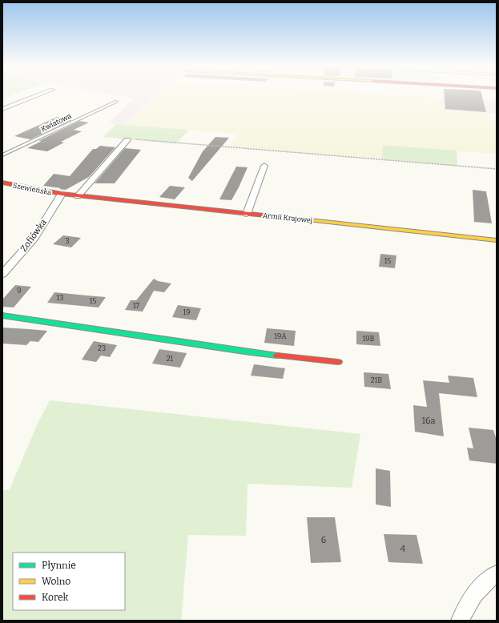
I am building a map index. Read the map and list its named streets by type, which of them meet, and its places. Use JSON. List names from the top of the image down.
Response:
{
  "streets": {
    "street": ["Szewieńska", "Armii Krajowej", "Zofiówka"],
    "lane": ["Kwiatowa"]
  },
  "crossings": [
    ["Szewieńska", "Armii Krajowej"],
    ["Szewieńska", "Zofiówka"],
    ["Armii Krajowej", "Zofiówka"]
  ],
  "house_numbers": [
    "3",
    "15",
    "9",
    "13",
    "15",
    "17",
    "19",
    "19A",
    "19B",
    "23",
    "21",
    "21B",
    "16a",
    "6",
    "4"
  ],
  "legend": ["Płynnie", "Wolno", "Korek"]
}
